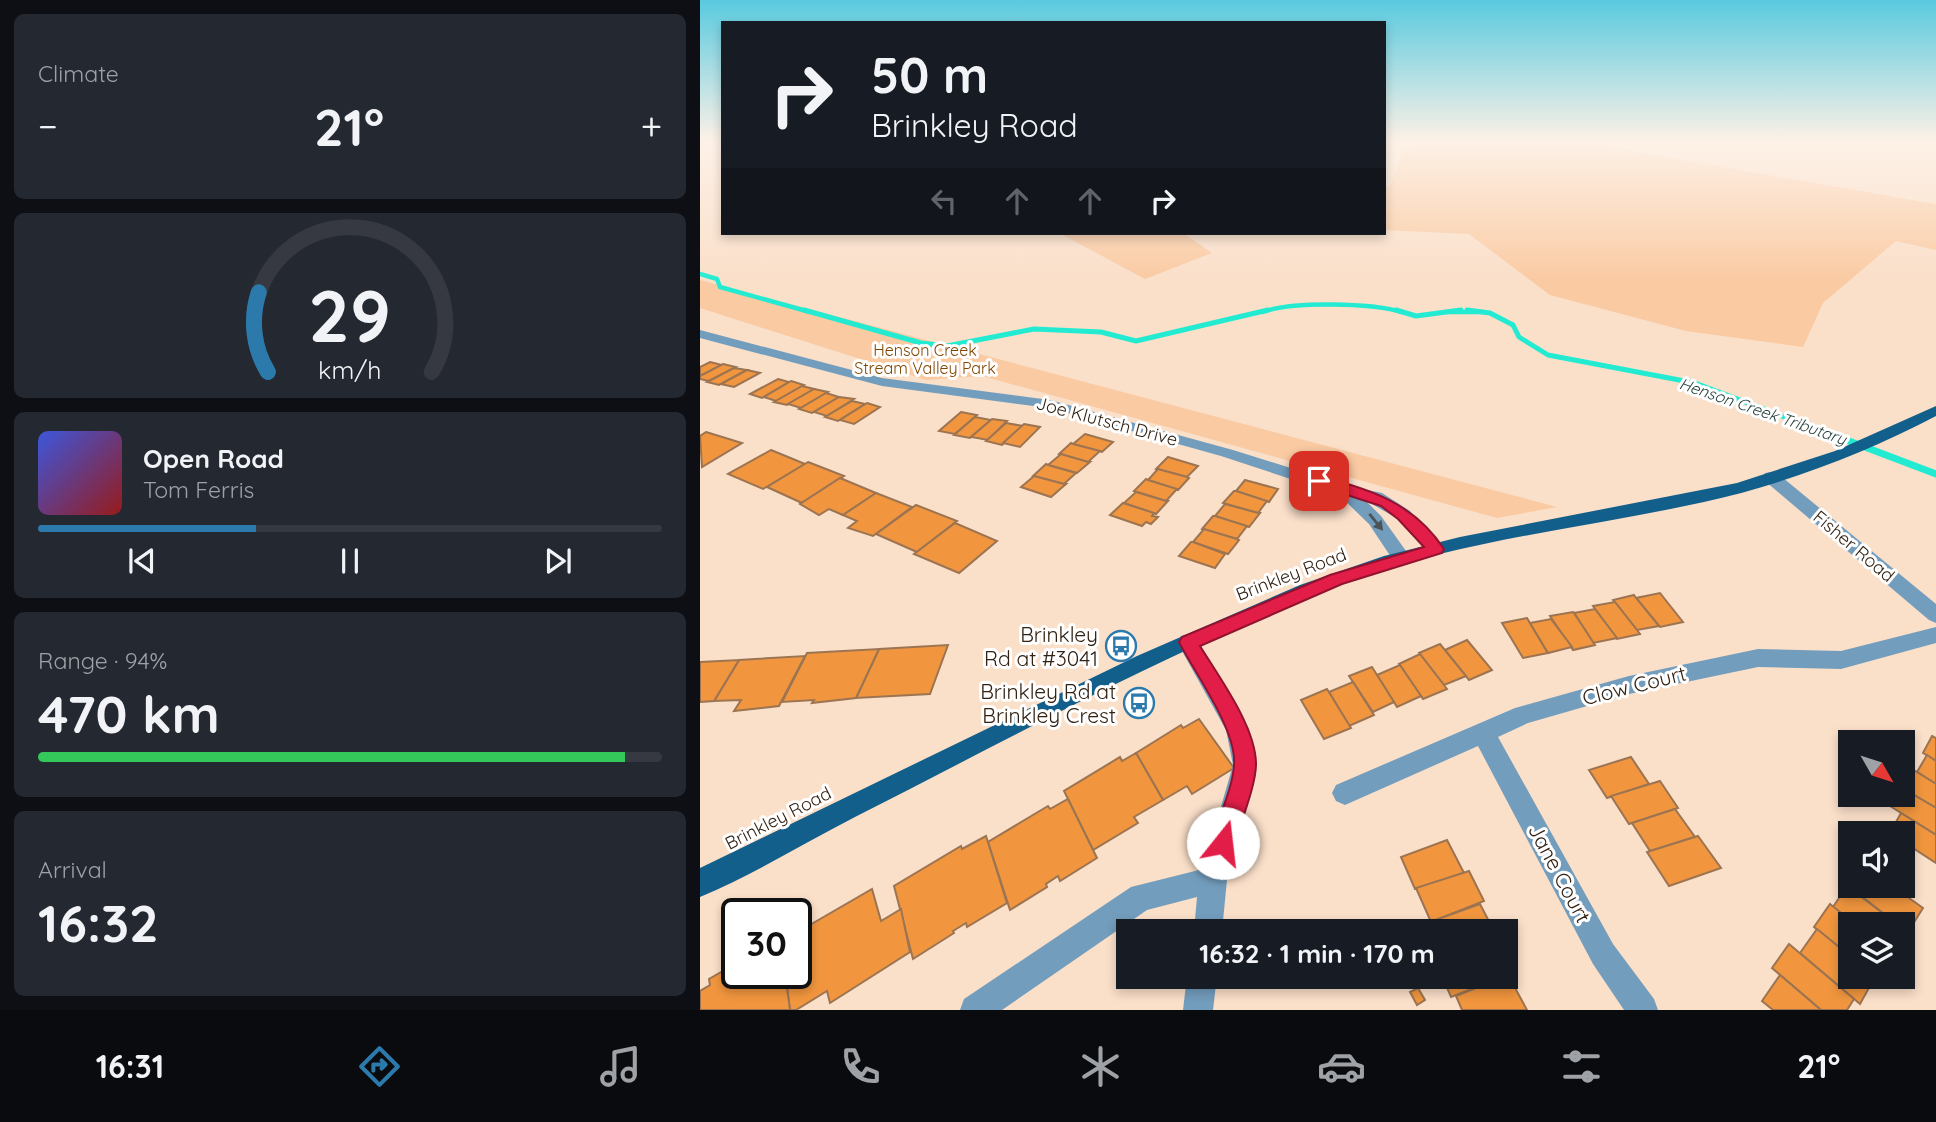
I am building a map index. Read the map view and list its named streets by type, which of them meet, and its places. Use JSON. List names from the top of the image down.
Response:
{
  "streets": {
    "main road": ["Brinkley Road"],
    "street": [
      "Joe Klutsch Drive",
      "Fisher Road",
      "Clow Court",
      "Jane Court"
    ]
  },
  "crossings": [
    ["Joe Klutsch Drive", "Brinkley Road"],
    ["Fisher Road", "Brinkley Road"],
    ["Clow Court", "Jane Court"]
  ],
  "water": ["Henson Creek Tributary"],
  "parks": ["Henson Creek Stream Valley Park"],
  "places": {
    "bus stop": ["Brinkley Rd at #3041", "Brinkley Rd at Brinkley Crest"]
  },
  "north": "bottom right",
  "page": {
    "tile": [
      "Climate",
      ["Range · 94%", "470 km"],
      ["Arrival", "16:32"]
    ],
    "turn": ["50 m", "Brinkley Road"],
    "heat": ["−", "21°", "+"],
    "song": ["Open Road", "Tom Ferris"],
    "limit": "30",
    "trip": "16:32 · 1 min · 170 m",
    "tabs": ["16:31", "21°"],
    "gauge": ["29", "km/h"]
  }
}
